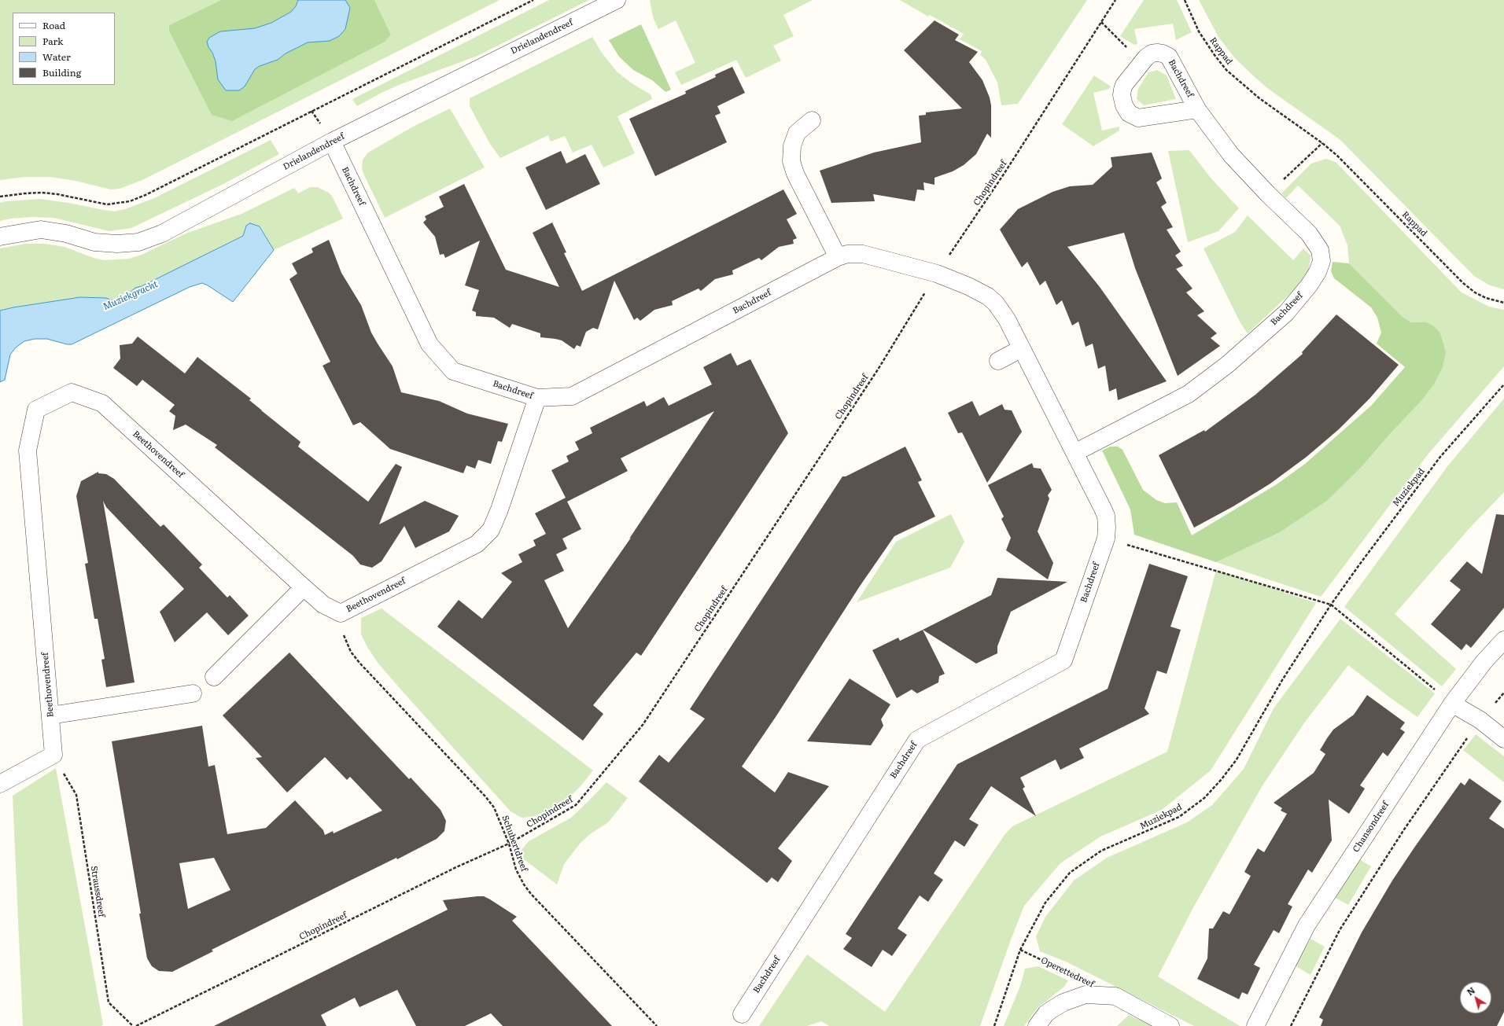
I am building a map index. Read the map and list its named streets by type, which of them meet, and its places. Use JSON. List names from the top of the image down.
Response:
{
  "streets": {
    "street": [
      "Drielandendreef",
      "Bachdreef",
      "Beethovendreef",
      "Chansondreef",
      "Operettedreef"
    ],
    "path": [
      "Rappad",
      "Chopindreef",
      "Muziekpad",
      "Schubertdreef",
      "Straussdreef"
    ]
  },
  "crossings": [
    ["Drielandendreef", "Bachdreef"],
    ["Bachdreef", "Chopindreef"],
    ["Bachdreef", "Beethovendreef"],
    ["Chopindreef", "Schubertdreef"],
    ["Beethovendreef", "Schubertdreef"],
    ["Beethovendreef", "Straussdreef"],
    ["Muziekpad", "Operettedreef"]
  ],
  "water": ["Muziekgracht"],
  "legend": [
    "Road",
    "Park",
    "Water",
    "Building"
  ],
  "north": "top left"
}
